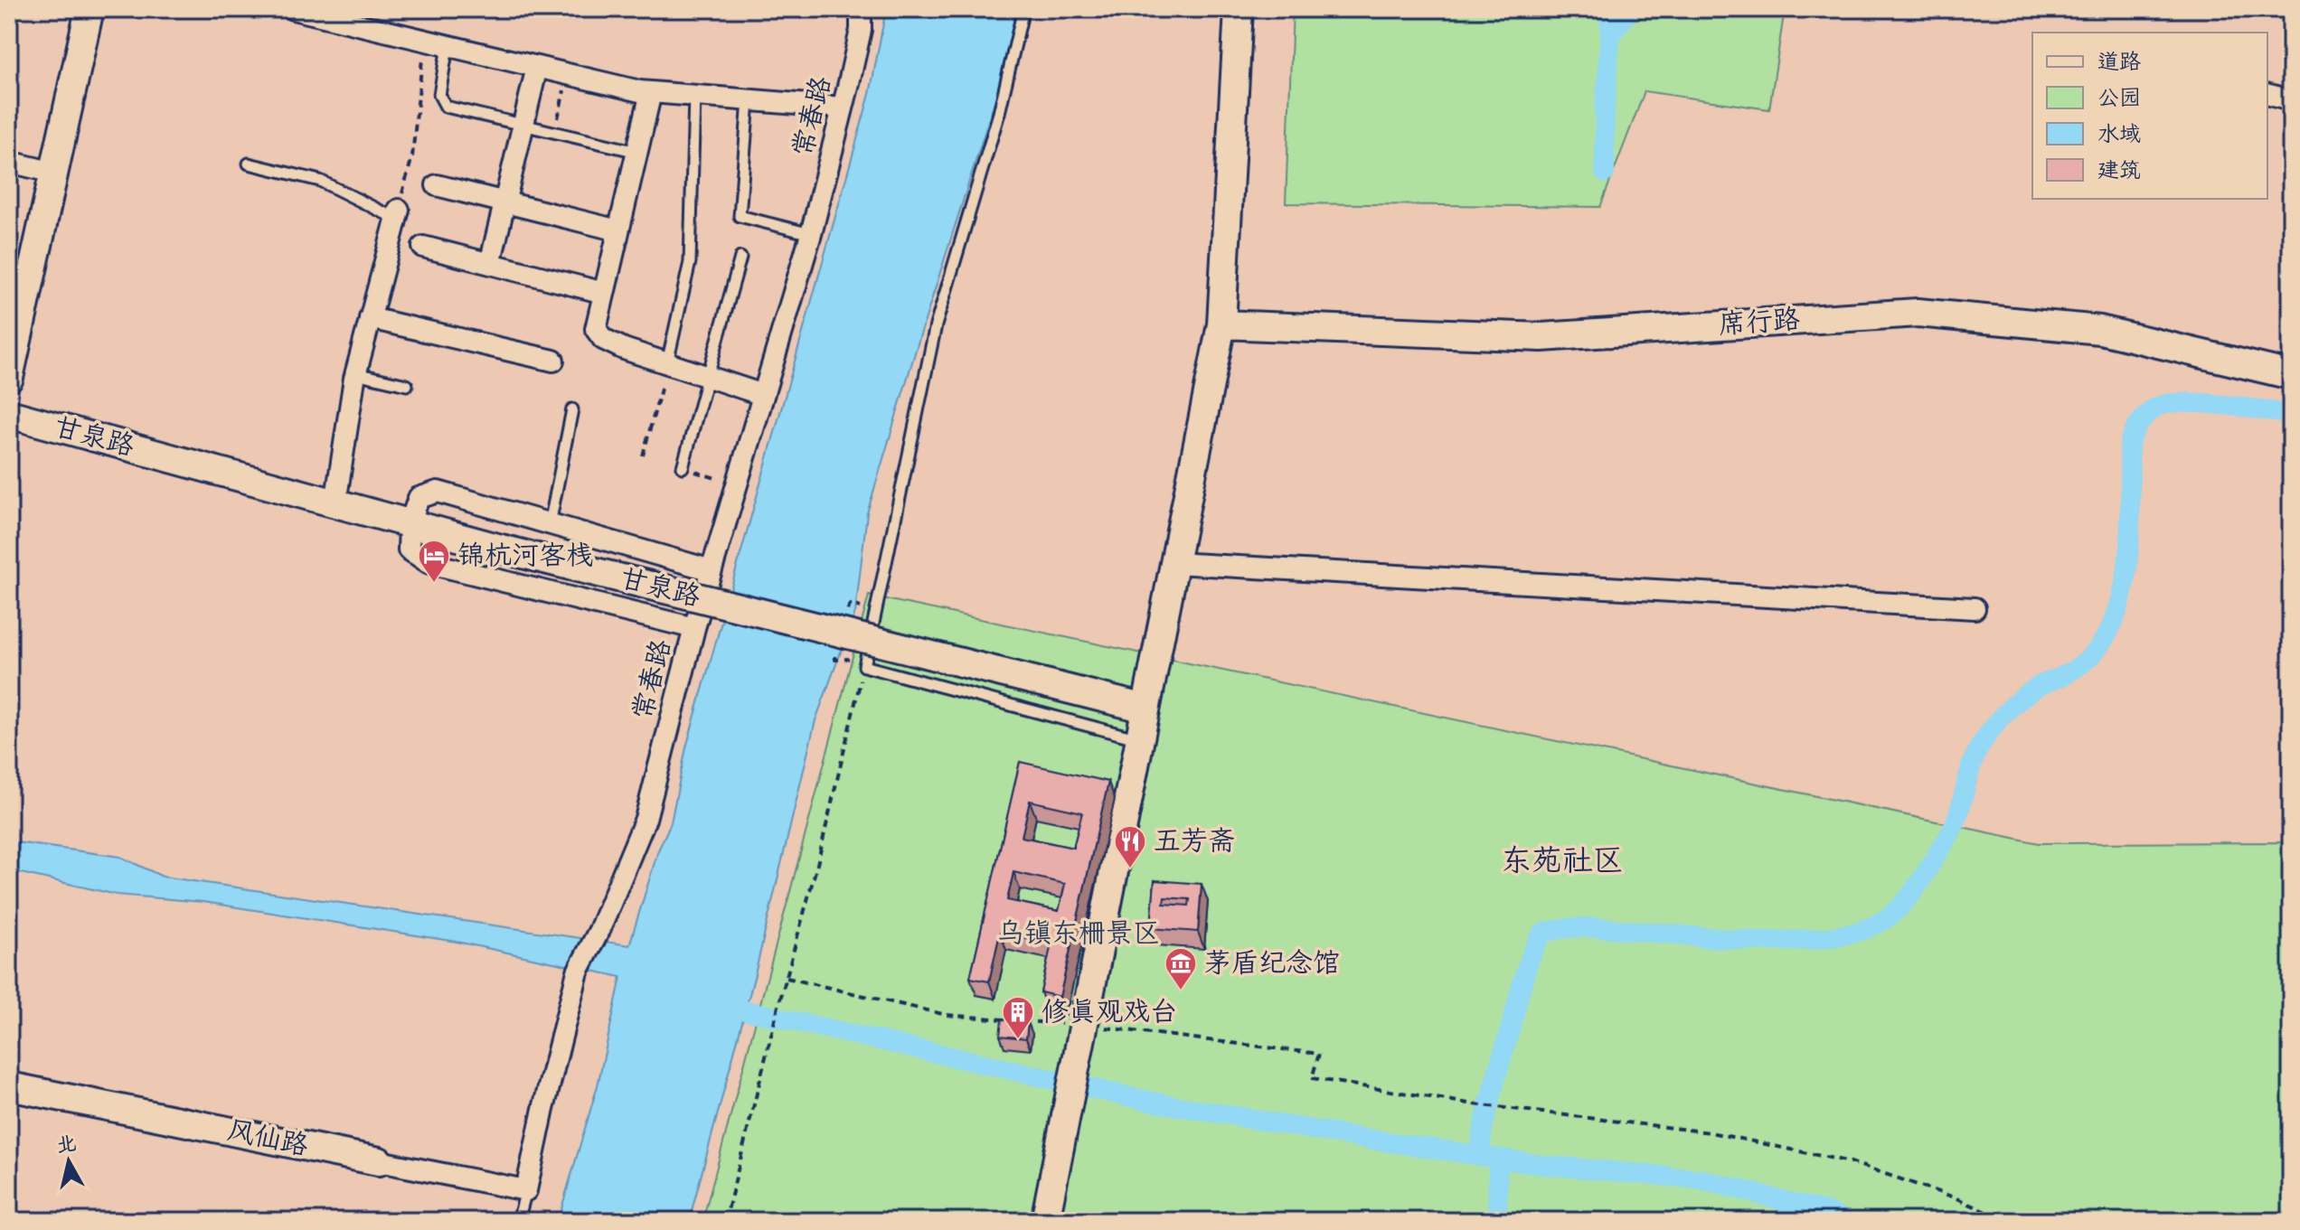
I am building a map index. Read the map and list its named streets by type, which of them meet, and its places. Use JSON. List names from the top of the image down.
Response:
{
  "streets": {
    "street": [
      "常春路",
      "席行路",
      "甘泉路",
      "风仙路"
    ]
  },
  "crossings": [
    ["常春路", "风仙路"]
  ],
  "districts": ["东苑社区"],
  "parks": ["乌镇东栅景区"],
  "places": {
    "hotel": ["锦杭河客栈"],
    "restaurant": ["五芳斋"],
    "museum": ["茅盾纪念馆"],
    "building": ["修真观戏台"]
  },
  "legend": [
    "道路",
    "公园",
    "水域",
    "建筑"
  ],
  "north": "top"
}
